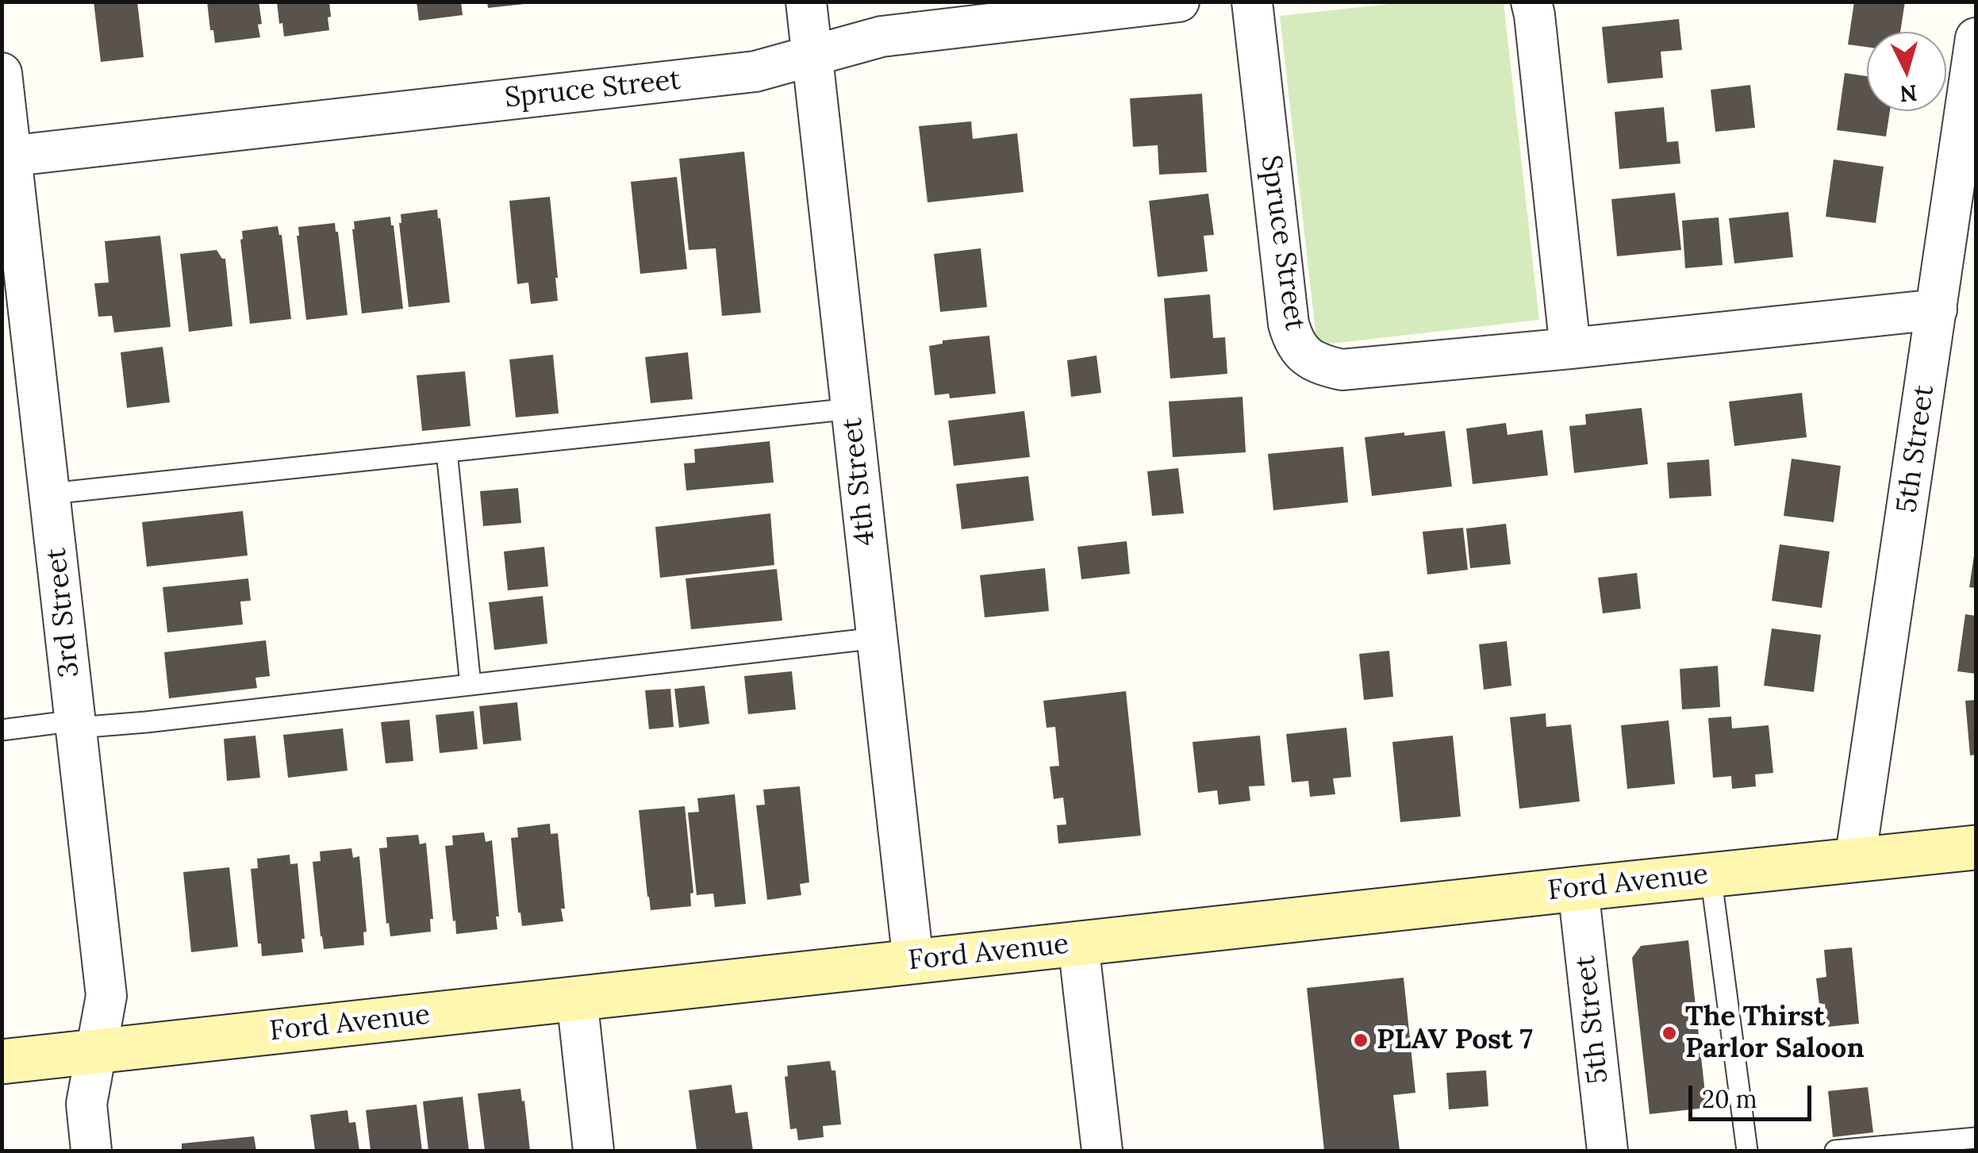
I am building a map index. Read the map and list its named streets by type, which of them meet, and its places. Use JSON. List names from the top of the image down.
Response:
{
  "streets": {
    "main road": ["Ford Avenue"],
    "street": [
      "Spruce Street",
      "5th Street",
      "4th Street",
      "3rd Street"
    ]
  },
  "crossings": [
    ["Spruce Street", "5th Street"],
    ["Spruce Street", "4th Street"],
    ["Spruce Street", "3rd Street"],
    ["5th Street", "Ford Avenue"],
    ["4th Street", "Ford Avenue"],
    ["3rd Street", "Ford Avenue"]
  ],
  "places": ["The Thirst Parlor Saloon", "PLAV Post 7"],
  "scale_bar": "20 m",
  "north": "bottom"
}
